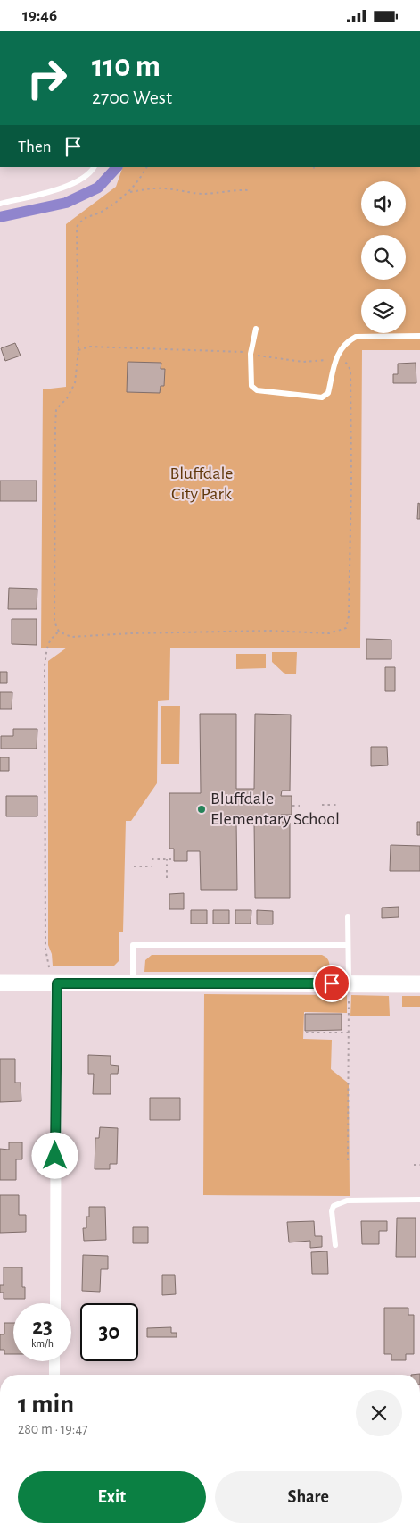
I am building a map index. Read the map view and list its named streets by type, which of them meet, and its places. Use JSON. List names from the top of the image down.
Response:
{
  "parks": ["Bluffdale City Park"],
  "places": ["Bluffdale Elementary School"],
  "page": {
    "status": "19:46",
    "turn": ["110 m", "2700 West"],
    "then": "Then",
    "speed": "23 km/h",
    "limit": "30",
    "heading": ["1 min", "280 m · 19:47"],
    "buttons": ["Exit", "Share"]
  }
}
